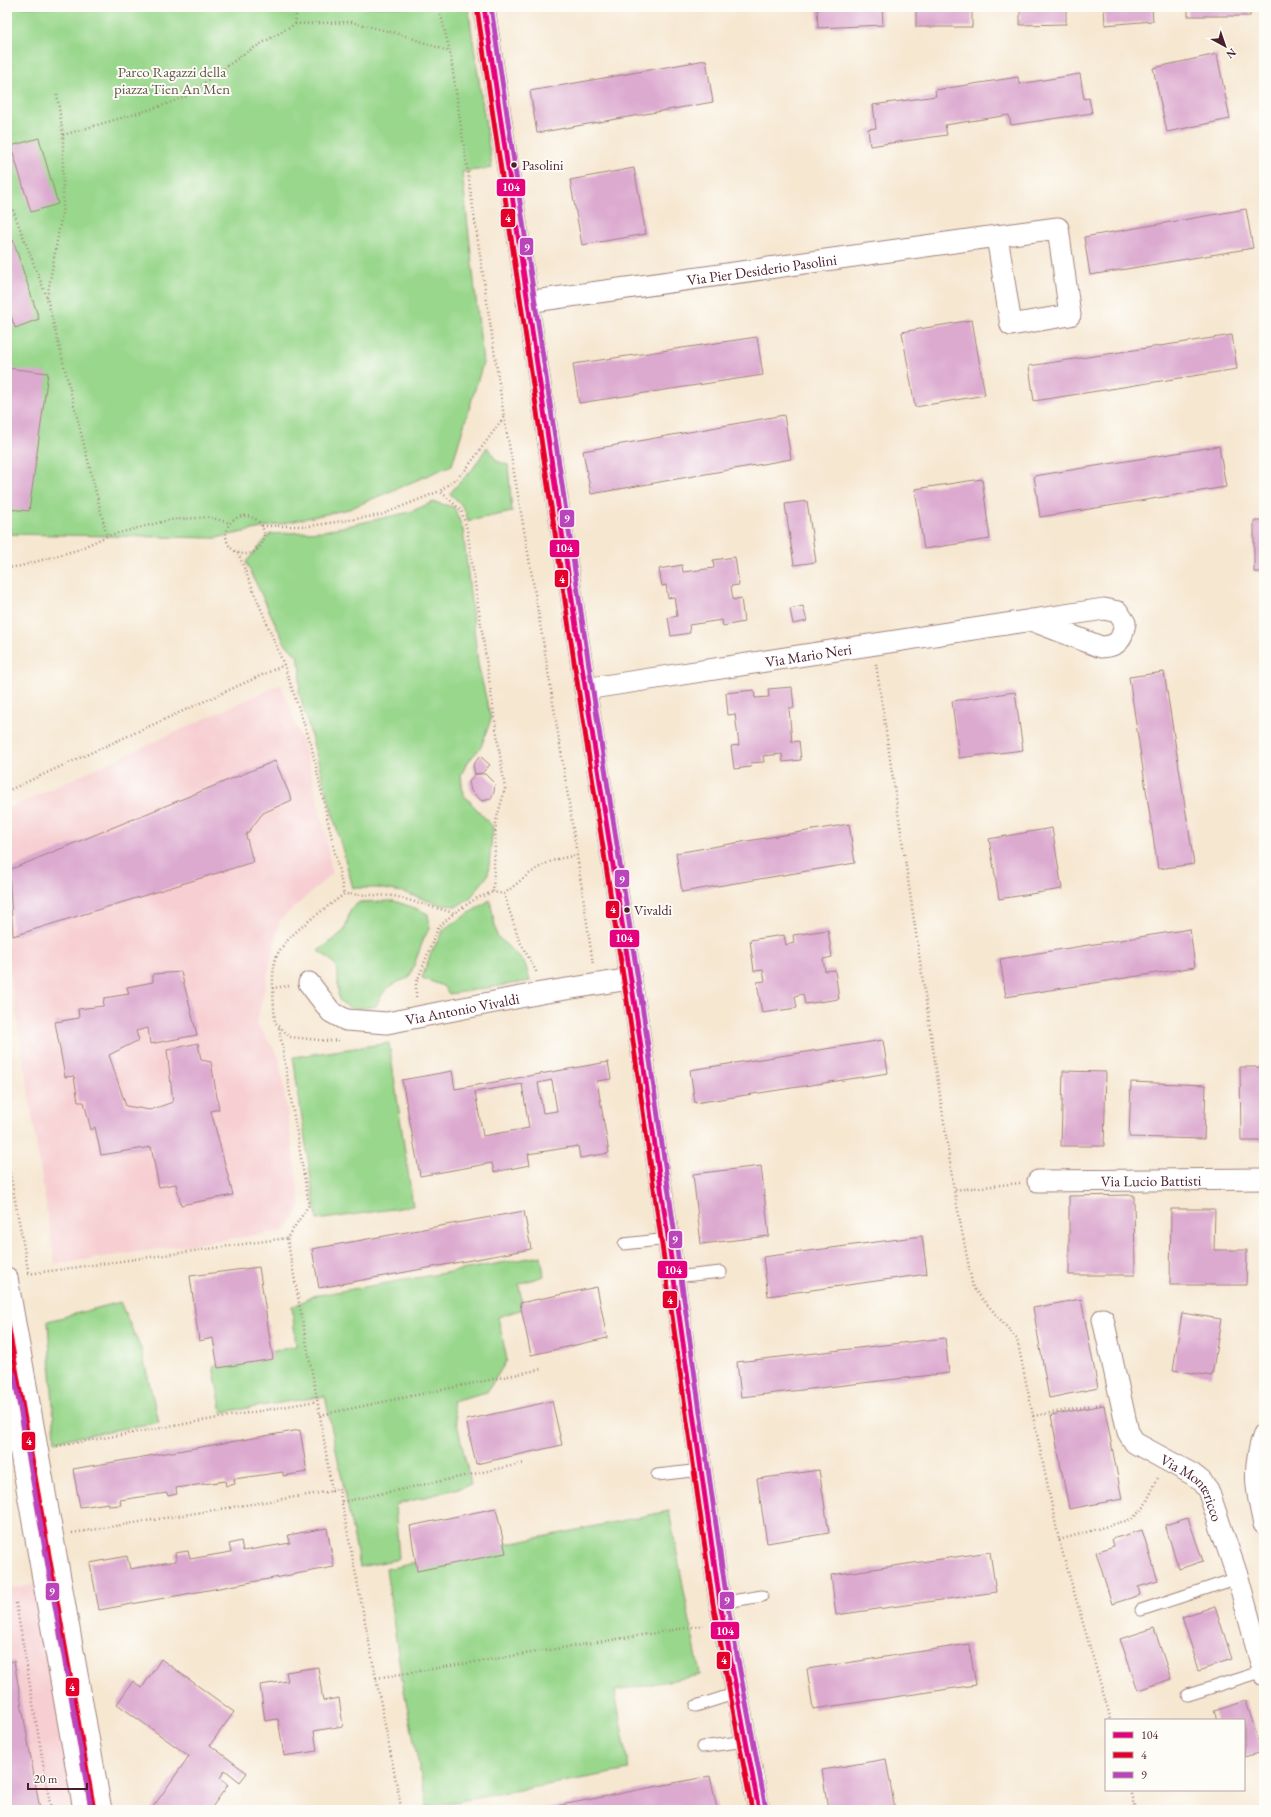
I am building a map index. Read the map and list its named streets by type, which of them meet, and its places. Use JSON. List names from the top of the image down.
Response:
{
  "streets": {
    "street": [
      "Via Pier Desiderio Pasolini",
      "Via Mario Neri",
      "Via Antonio Vivaldi",
      "Via Lucio Battisti",
      "Via Montericco"
    ]
  },
  "parks": ["Parco Ragazzi della piazza Tien An Men"],
  "places": ["Pasolini", "Vivaldi"],
  "lines": ["transit line 104", "transit line 9", "transit line 4"],
  "legend": ["104", "4", "9"],
  "scale_bar": "20 m",
  "north": "bottom right"
}
